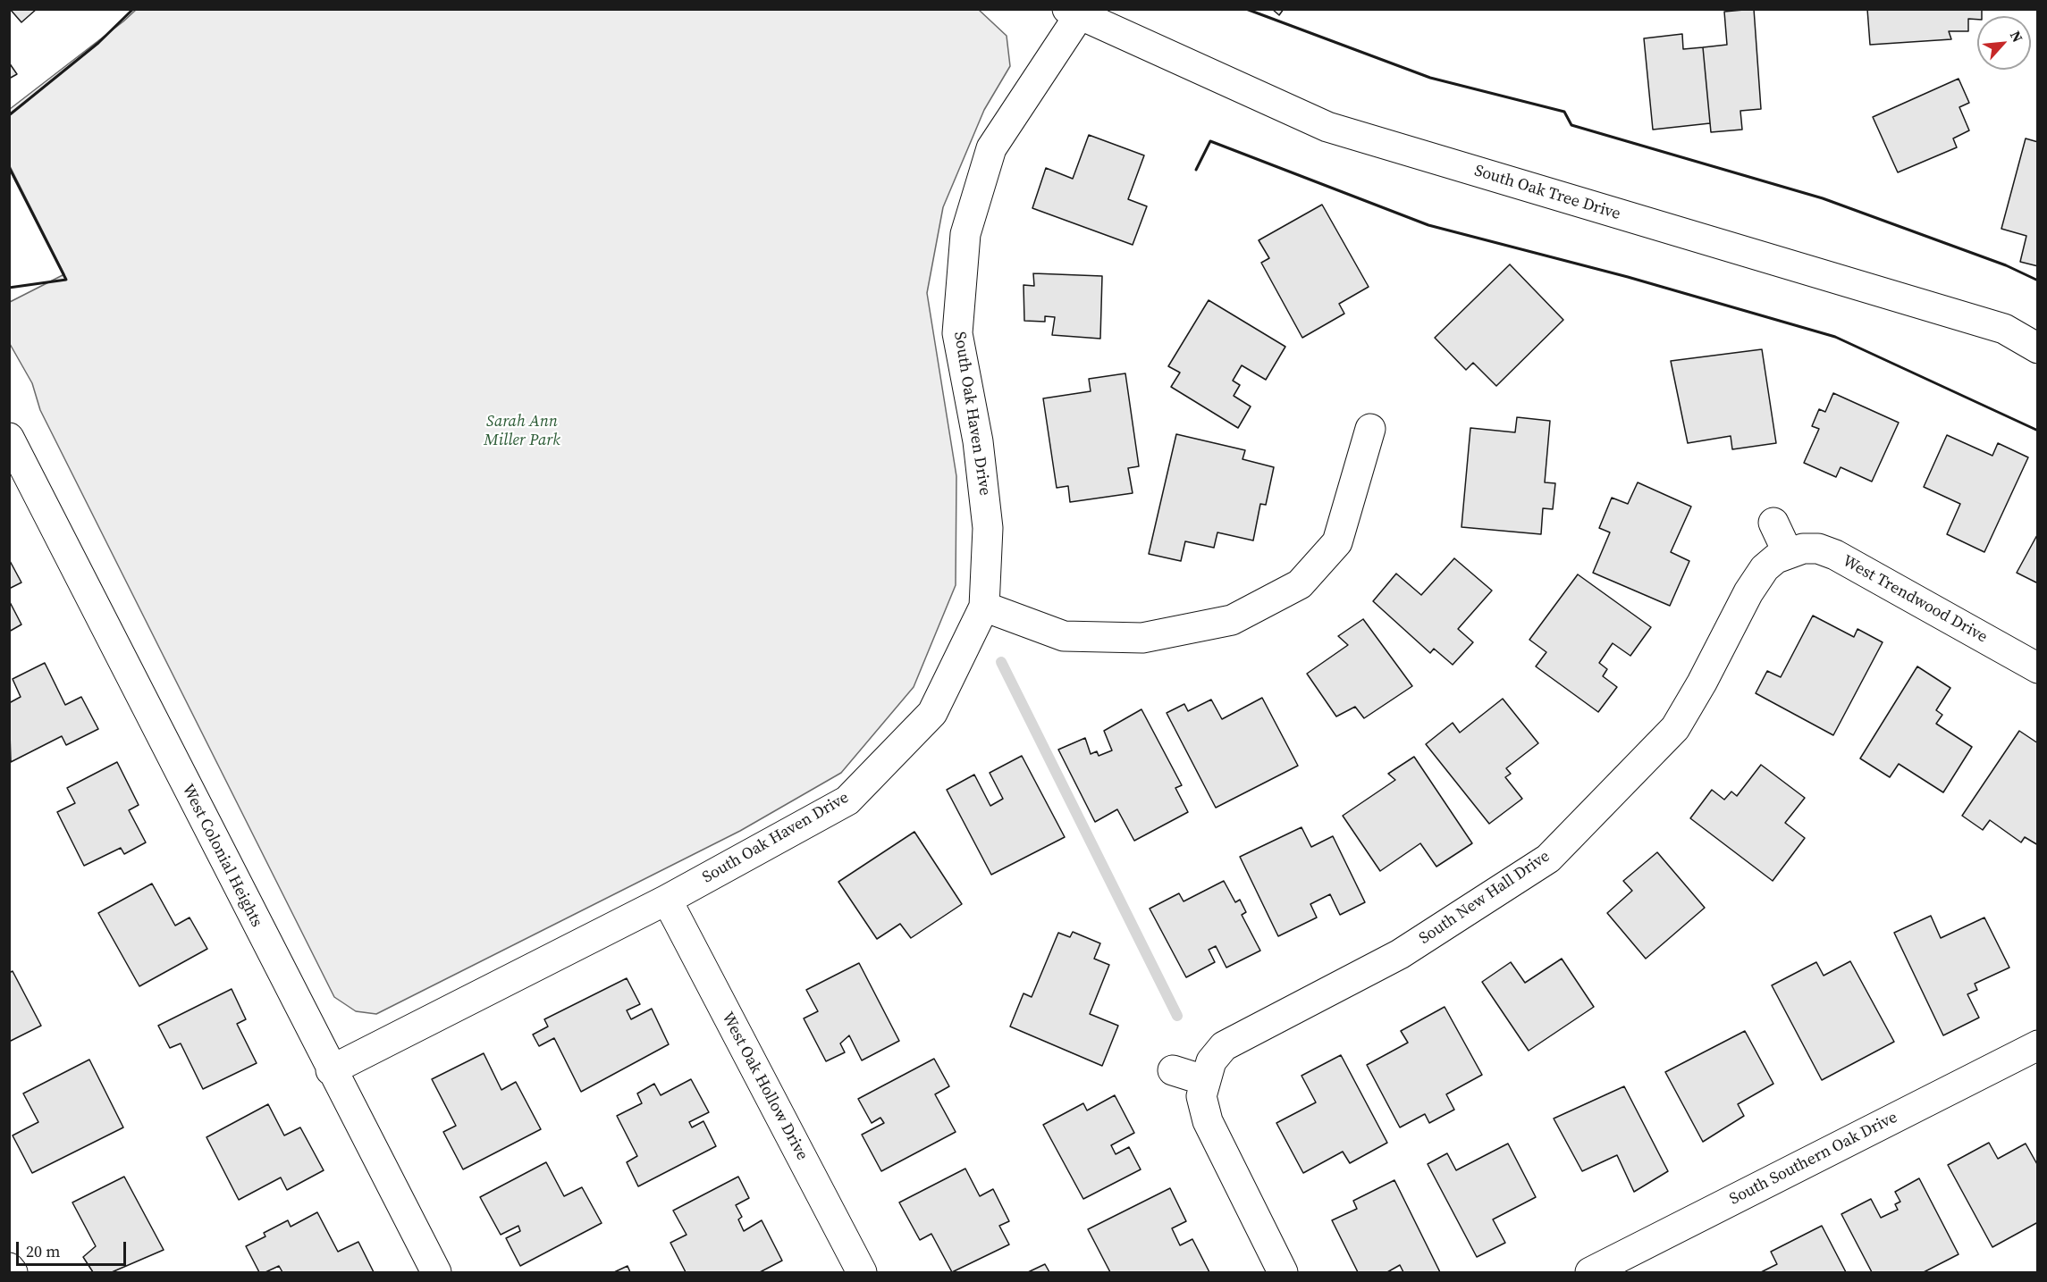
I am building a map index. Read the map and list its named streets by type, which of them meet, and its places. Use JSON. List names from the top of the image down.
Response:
{
  "streets": {
    "street": [
      "South Oak Tree Drive",
      "South Oak Haven Drive",
      "West Trendwood Drive",
      "West Colonial Heights",
      "South New Hall Drive",
      "West Oak Hollow Drive",
      "South Southern Oak Drive"
    ]
  },
  "crossings": [
    ["South Oak Tree Drive", "South Oak Haven Drive"],
    ["South Oak Haven Drive", "West Colonial Heights"],
    ["South Oak Haven Drive", "West Oak Hollow Drive"],
    ["West Trendwood Drive", "South New Hall Drive"]
  ],
  "parks": ["Sarah Ann Miller Park"],
  "scale_bar": "20 m",
  "north": "top right"
}
